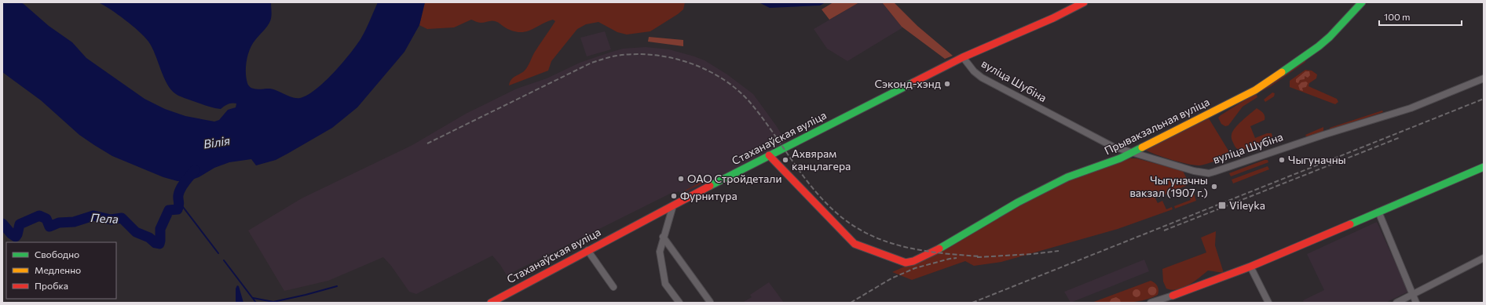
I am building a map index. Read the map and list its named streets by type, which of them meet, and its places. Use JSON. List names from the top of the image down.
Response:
{
  "streets": {
    "street": ["вуліца Шубіна", "Прывакзальная вуліца", "Стаханаўская вуліца"]
  },
  "crossings": [
    ["вуліца Шубіна", "Прывакзальная вуліца"],
    ["вуліца Шубіна", "Стаханаўская вуліца"],
    ["Прывакзальная вуліца", "Стаханаўская вуліца"]
  ],
  "water": ["Вілія", "Пела"],
  "places": {
    "other": [
      "Сэконд-хэнд",
      "Ахвярам канцлагера",
      "Чыгуначны",
      "ОАО Стройдетали",
      "Чыгуначны вакзал (1907 г.)",
      "Фурнитура"
    ],
    "transit": ["Vileyka"]
  },
  "legend": ["Свободно", "Медленно", "Пробка"],
  "scale_bar": "100 m"
}
